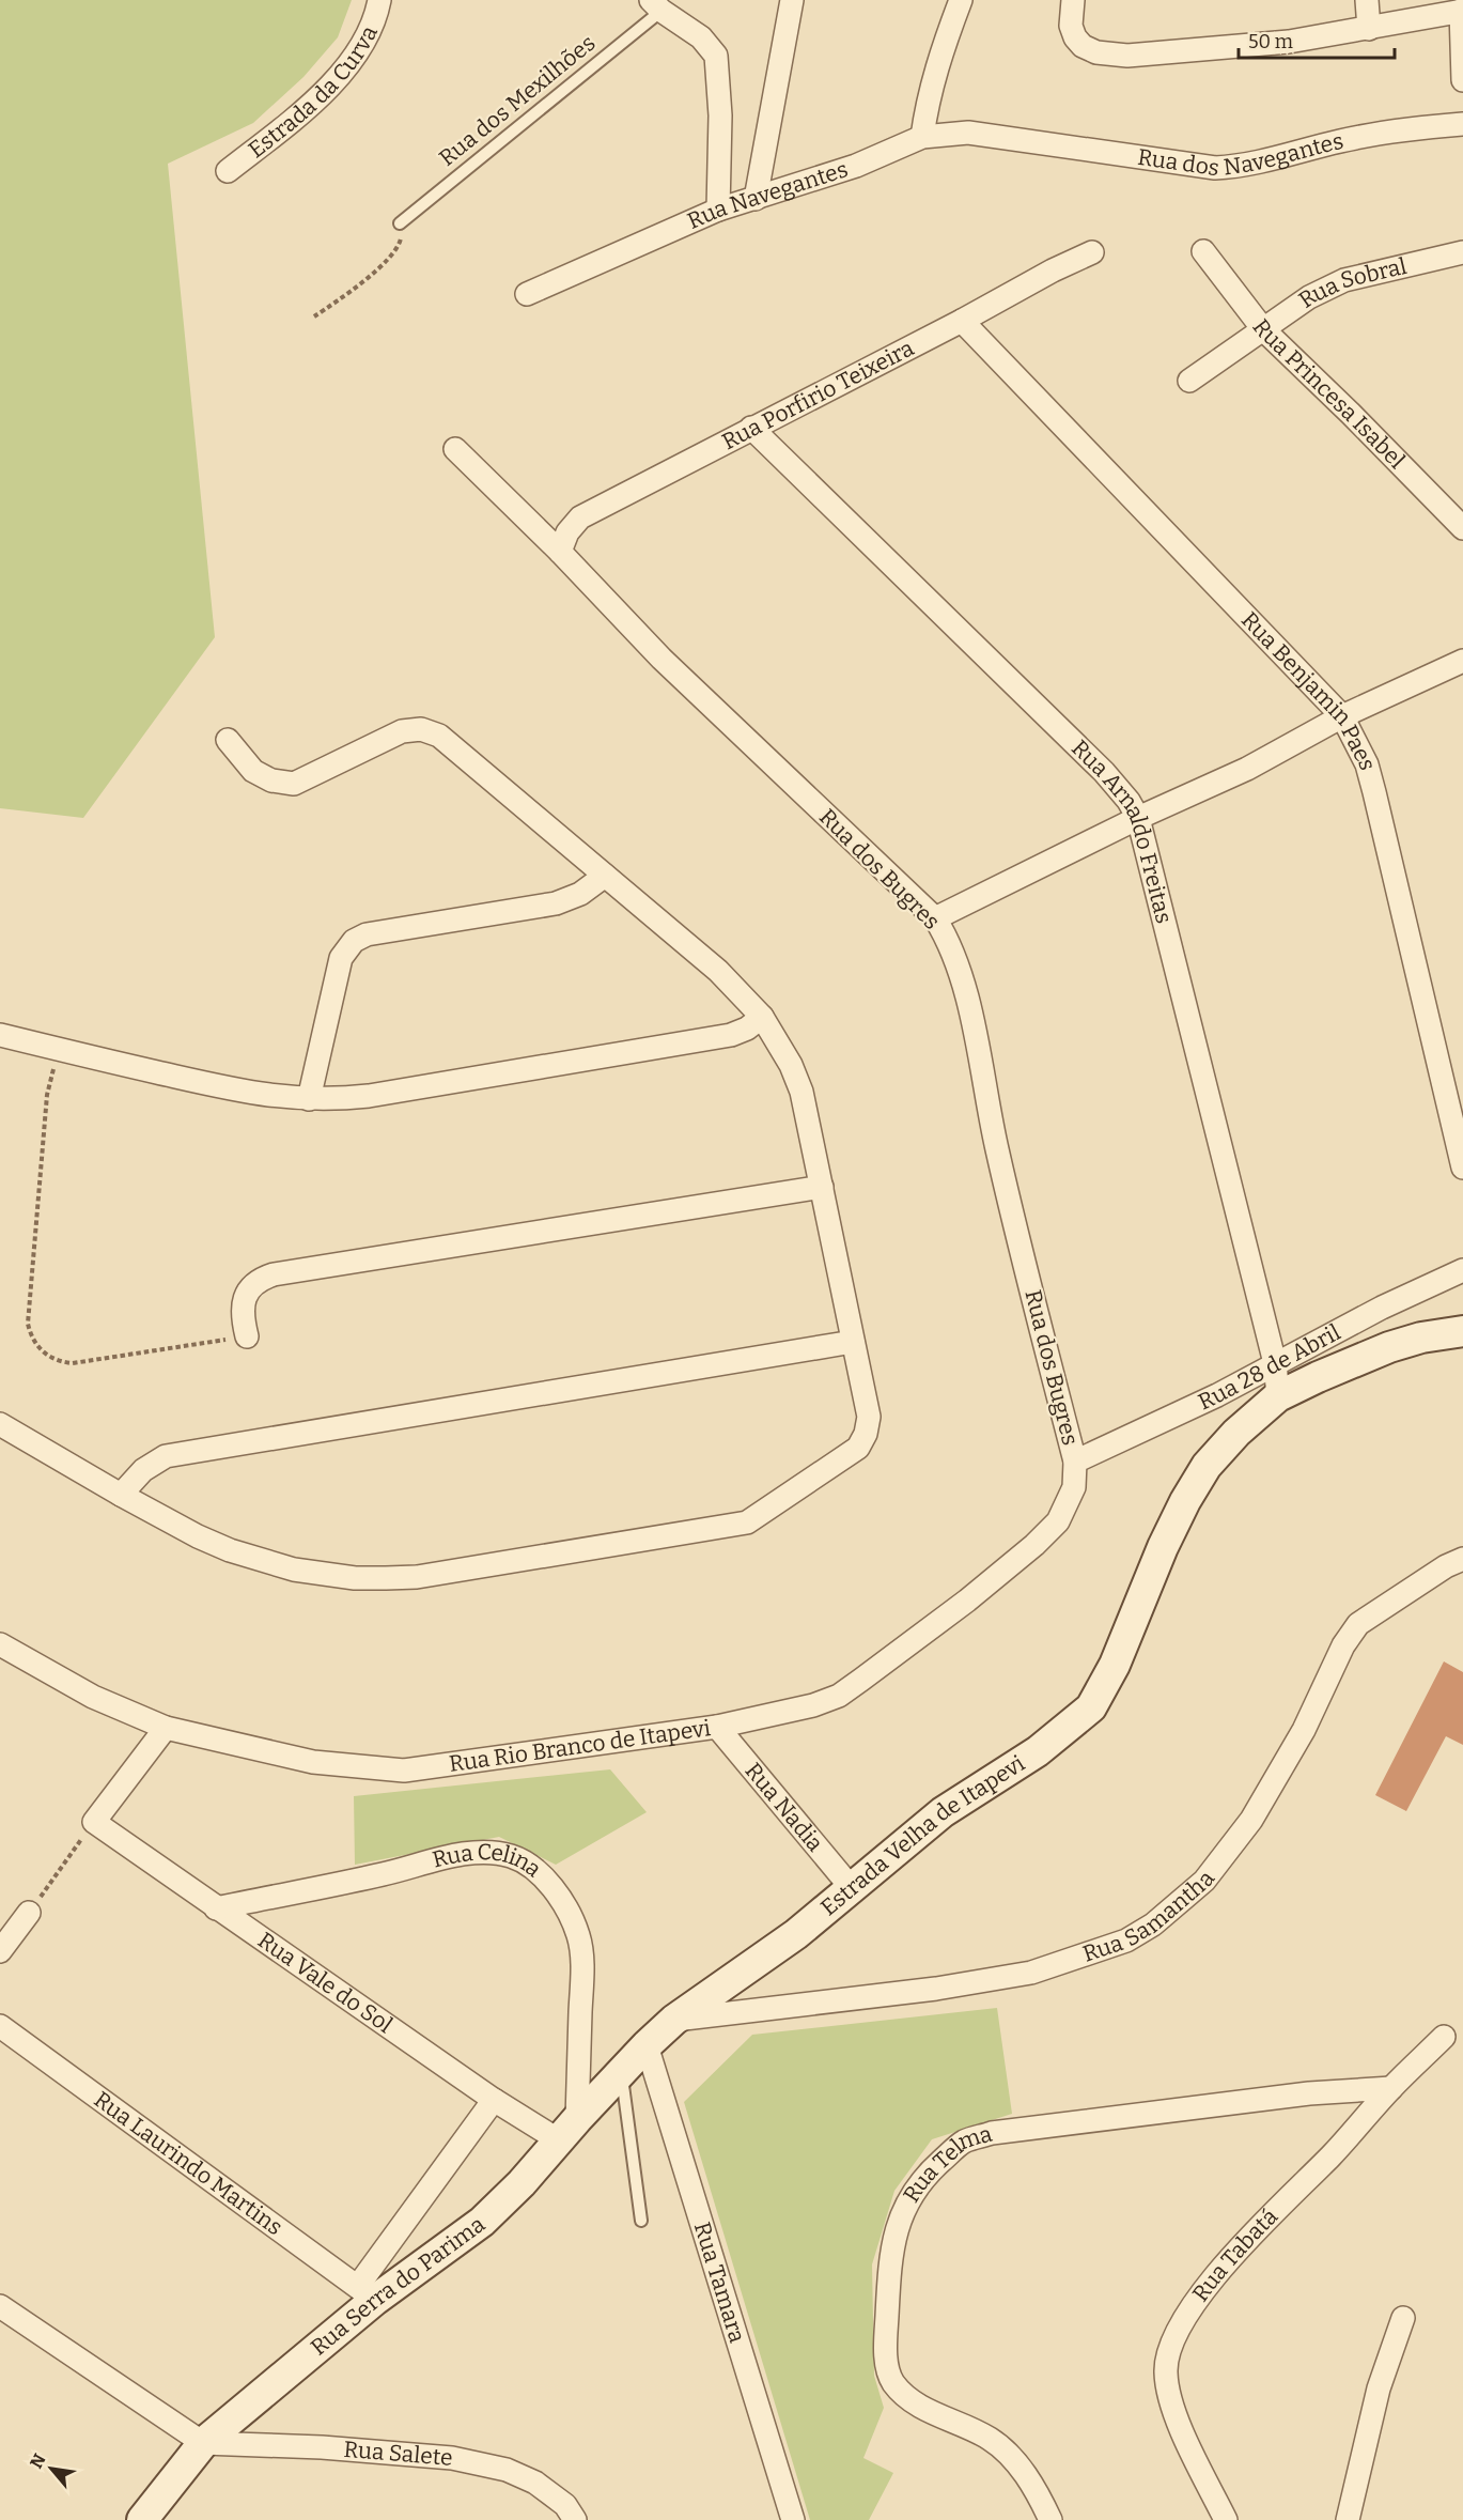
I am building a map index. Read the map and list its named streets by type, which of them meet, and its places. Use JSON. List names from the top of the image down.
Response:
{
  "streets": {
    "street": [
      "Estrada da Curva",
      "Rua dos Navegantes",
      "Rua Navegantes",
      "Rua Sobral",
      "Rua Princesa Isabel",
      "Rua Porfirio Teixeira",
      "Rua Benjamin Paes",
      "Rua Arnaldo Freitas",
      "Rua dos Bugres",
      "Rua 28 de Abril",
      "Rua Rio Branco de Itapevi",
      "Rua Nadia",
      "Estrada Velha de Itapevi",
      "Rua Celina",
      "Rua Samantha",
      "Rua Vale do Sol",
      "Rua Laurindo Martins",
      "Rua Telma",
      "Rua Tabatá",
      "Rua Tamara",
      "Rua Serra do Parima",
      "Rua Salete"
    ],
    "lane": ["Rua dos Mexilhões"]
  },
  "crossings": [
    ["Rua dos Navegantes", "Rua Navegantes"],
    ["Rua Sobral", "Rua Princesa Isabel"],
    ["Rua Porfirio Teixeira", "Rua Benjamin Paes"],
    ["Rua Porfirio Teixeira", "Rua Arnaldo Freitas"],
    ["Rua Porfirio Teixeira", "Rua dos Bugres"],
    ["Rua Arnaldo Freitas", "Rua 28 de Abril"],
    ["Rua Arnaldo Freitas", "Estrada Velha de Itapevi"],
    ["Rua dos Bugres", "Rua 28 de Abril"],
    ["Rua dos Bugres", "Rua Rio Branco de Itapevi"],
    ["Rua 28 de Abril", "Rua Rio Branco de Itapevi"],
    ["Rua Rio Branco de Itapevi", "Rua Nadia"],
    ["Rua Nadia", "Estrada Velha de Itapevi"],
    ["Estrada Velha de Itapevi", "Rua Samantha"],
    ["Estrada Velha de Itapevi", "Rua Tamara"],
    ["Estrada Velha de Itapevi", "Rua Serra do Parima"],
    ["Rua Celina", "Rua Vale do Sol"],
    ["Rua Celina", "Rua Serra do Parima"],
    ["Rua Vale do Sol", "Rua Serra do Parima"],
    ["Rua Laurindo Martins", "Rua Serra do Parima"],
    ["Rua Telma", "Rua Tabatá"],
    ["Rua Tamara", "Rua Serra do Parima"],
    ["Rua Serra do Parima", "Rua Salete"]
  ],
  "scale_bar": "50 m",
  "north": "top left"
}
